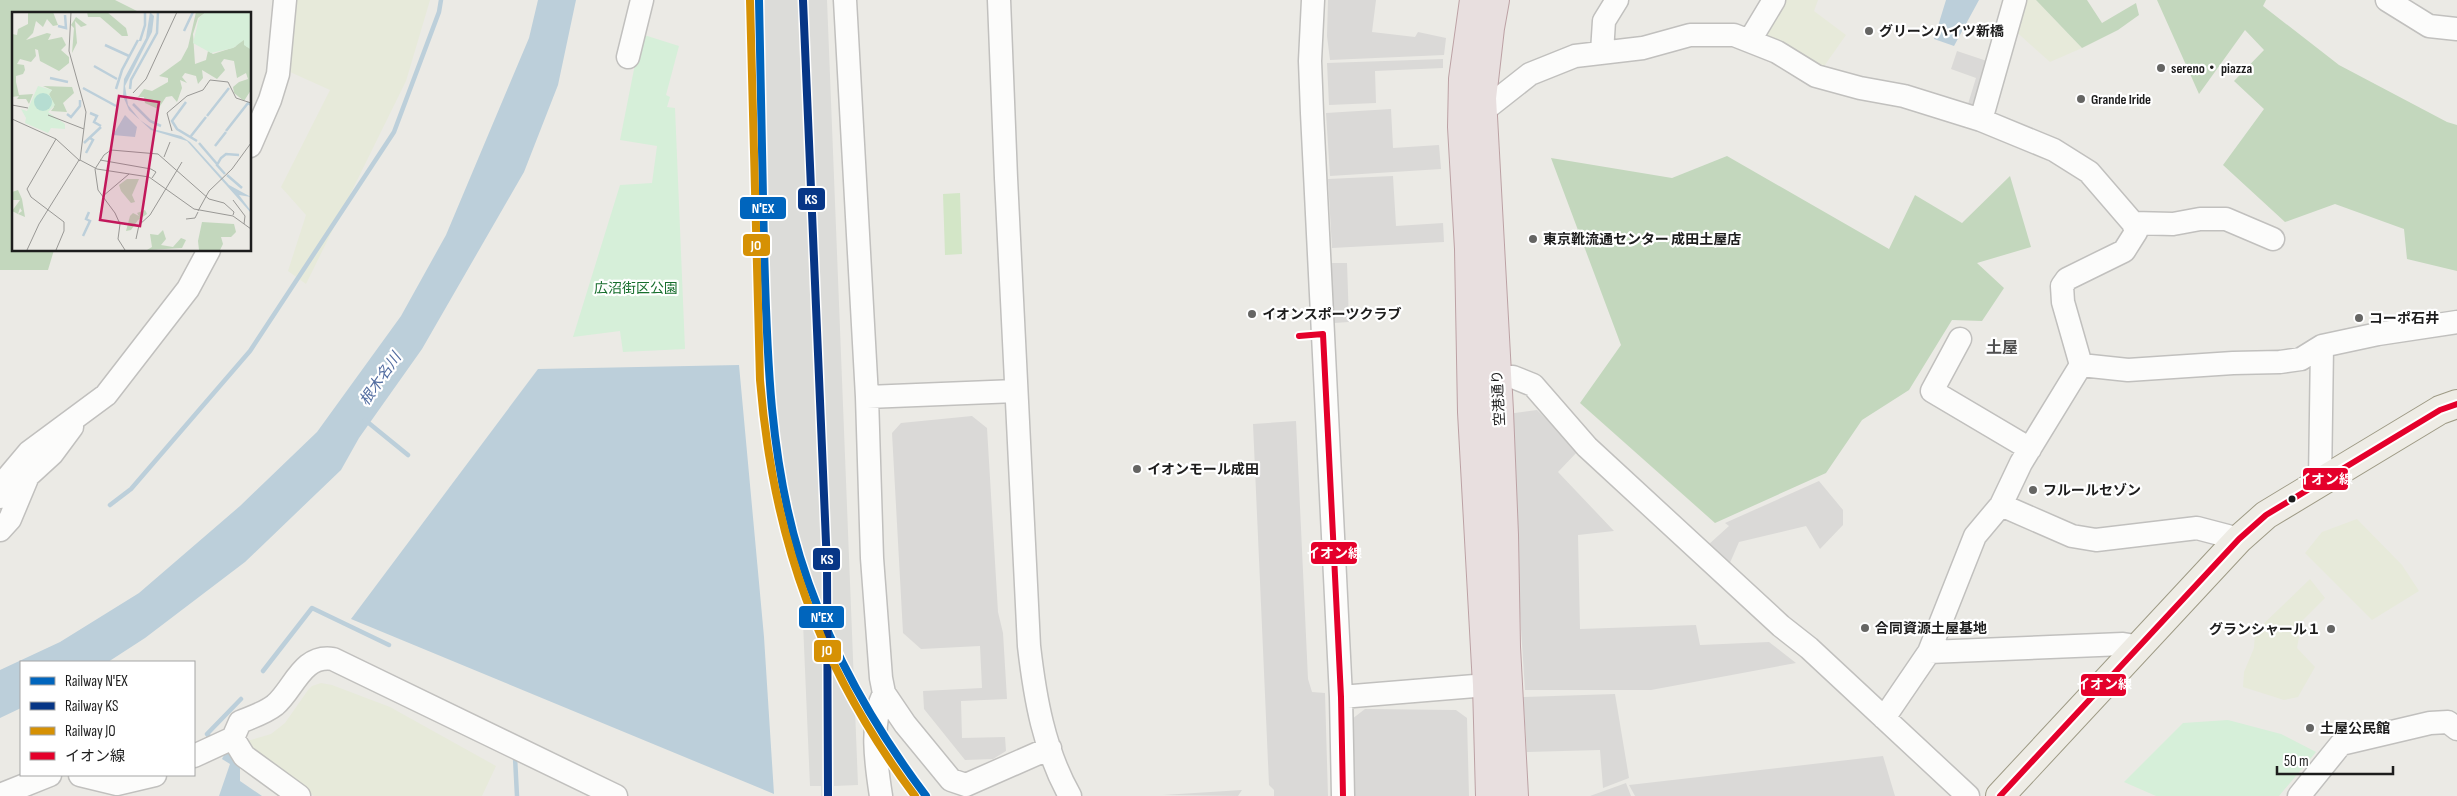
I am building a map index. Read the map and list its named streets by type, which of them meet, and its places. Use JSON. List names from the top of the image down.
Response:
{
  "streets": {
    "highway": ["空港通り"]
  },
  "districts": ["土屋"],
  "water": ["根木名川"],
  "parks": ["広沼街区公園"],
  "places": [
    "グリーンハイツ新橋",
    "sereno・ piazza",
    "Grande Iride",
    "東京靴流通センター 成田土屋店",
    "イオンスポーツクラブ",
    "コーポ石井",
    "イオンモール成田",
    "フルールセゾン",
    "合同資源土屋基地",
    "グランシャール１",
    "土屋公民館"
  ],
  "lines": [
    "rail line N'EX",
    "rail line KS",
    "rail line JO",
    "transit line イオン線"
  ],
  "legend": [
    "Railway N'EX",
    "Railway KS",
    "Railway JO",
    "イオン線"
  ],
  "scale_bar": "50 m"
}
